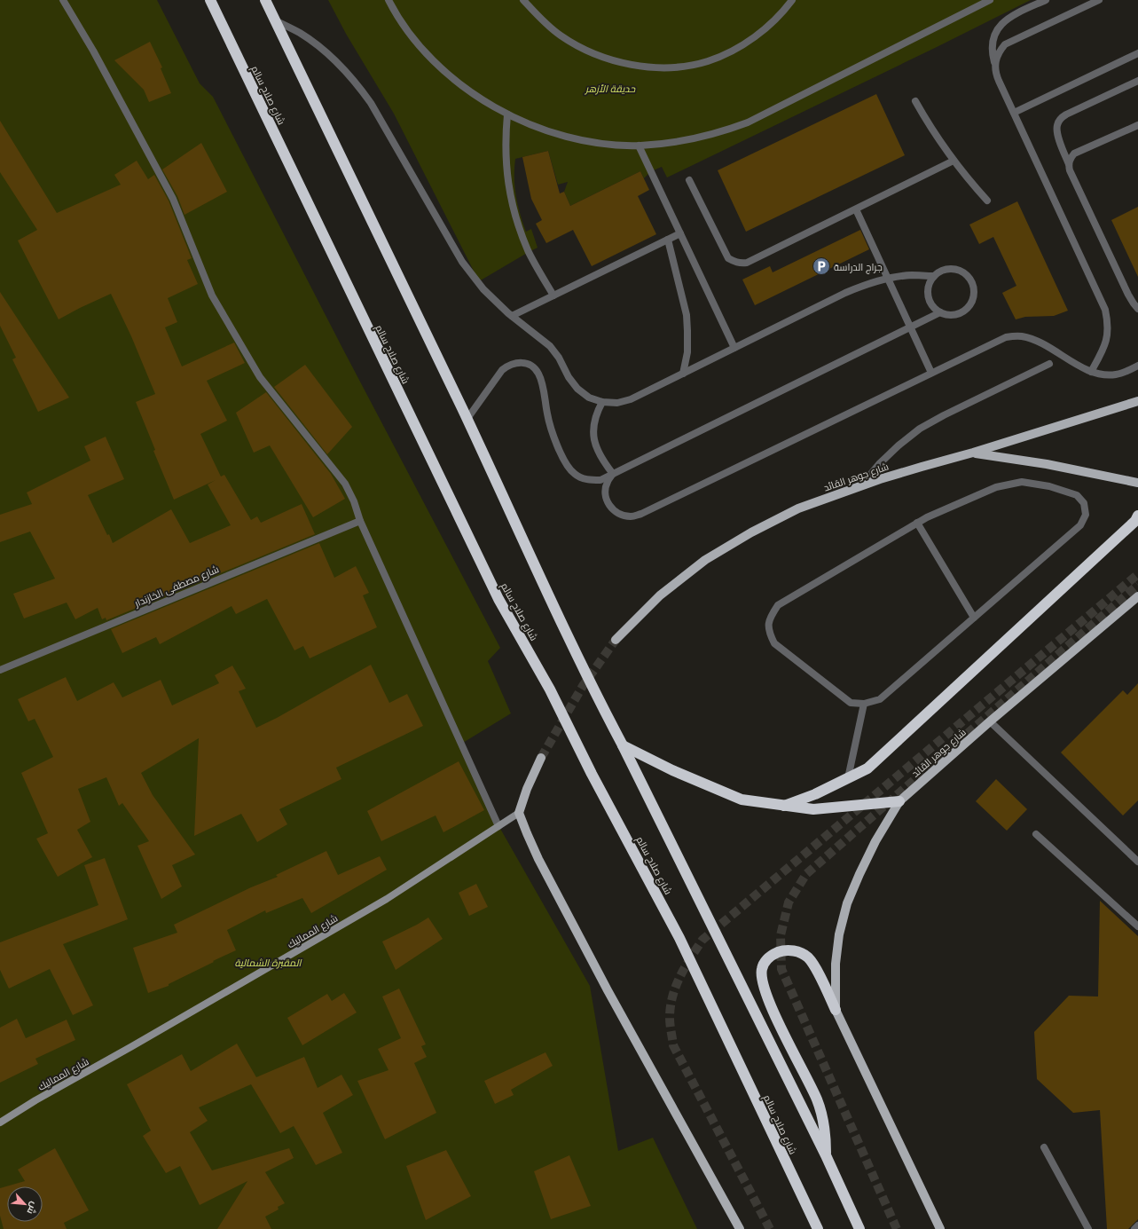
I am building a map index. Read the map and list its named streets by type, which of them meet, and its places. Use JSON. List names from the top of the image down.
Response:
{
  "streets": {
    "highway": ["شارع صلاح سالم"],
    "main road": ["شارع جوهر القائد"],
    "street": ["شارع مصطفى الخازندار", "شارع المماليك"]
  },
  "parks": ["حديقة الأزهر", "المقبرة الشمالية"],
  "places": {
    "parking": ["جراج الدراسة"]
  },
  "north": "bottom right"
}
